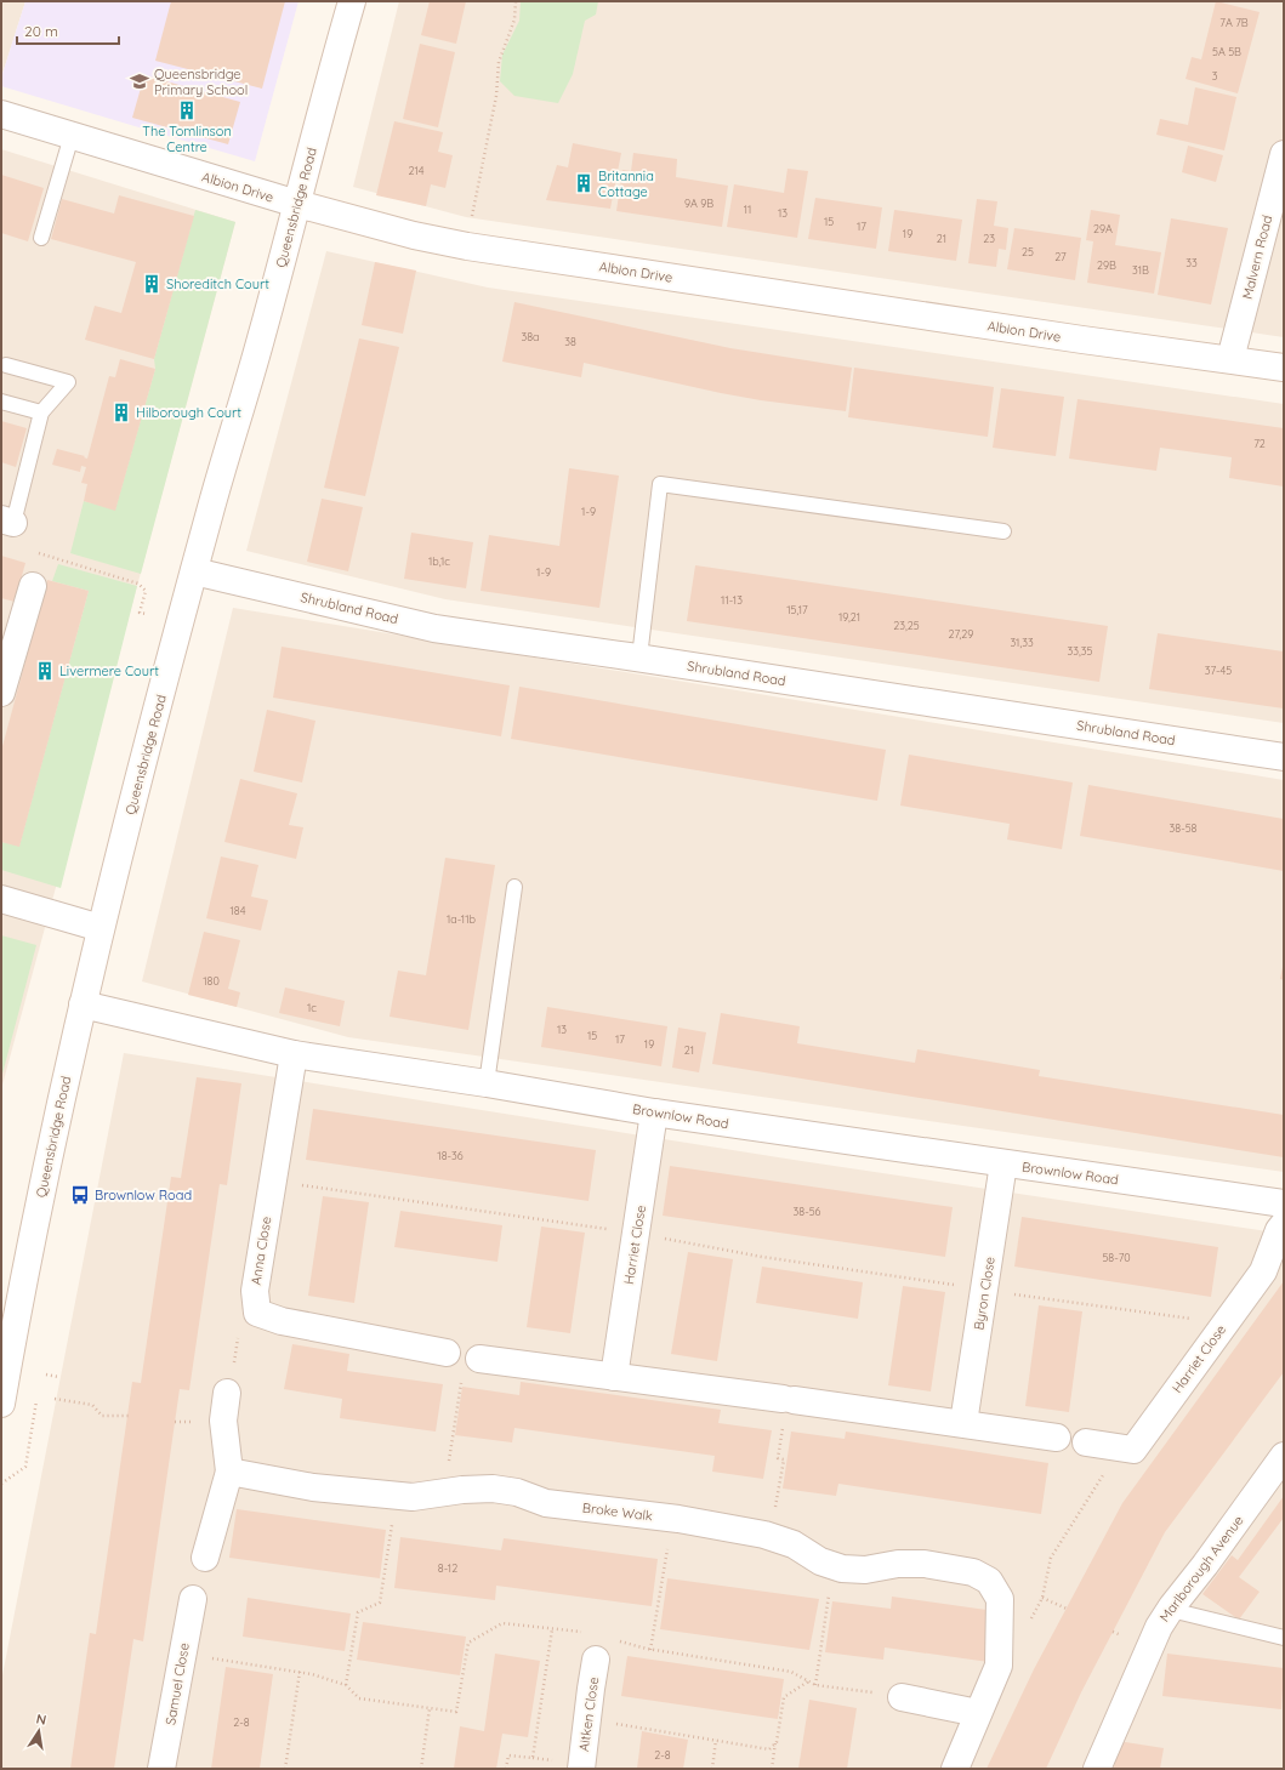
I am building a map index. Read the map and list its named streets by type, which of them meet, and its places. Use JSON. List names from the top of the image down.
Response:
{
  "streets": {
    "street": [
      "Albion Drive",
      "Queensbridge Road",
      "Malvern Road",
      "Shrubland Road",
      "Brownlow Road",
      "Harriet Close",
      "Anna Close",
      "Byron Close",
      "Broke Walk",
      "Marlborough Avenue",
      "Samuel Close",
      "Aitken Close"
    ]
  },
  "crossings": [
    ["Albion Drive", "Queensbridge Road"],
    ["Albion Drive", "Malvern Road"],
    ["Queensbridge Road", "Shrubland Road"],
    ["Queensbridge Road", "Brownlow Road"],
    ["Brownlow Road", "Harriet Close"],
    ["Brownlow Road", "Anna Close"],
    ["Brownlow Road", "Byron Close"]
  ],
  "places": {
    "school or university": ["Queensbridge Primary School"],
    "building": [
      "The Tomlinson Centre",
      "Britannia Cottage",
      "Shoreditch Court",
      "Hilborough Court",
      "Livermere Court"
    ],
    "bus stop": ["Brownlow Road"]
  },
  "house_numbers": [
    "7A 7B",
    "5A 5B",
    "3",
    "214",
    "9A 9B",
    "11",
    "13",
    "15",
    "17",
    "29A",
    "19",
    "21",
    "23",
    "25",
    "27",
    "33",
    "29B",
    "31B",
    "38a",
    "38",
    "72",
    "1-9",
    "1b,1c",
    "1-9",
    "11-13",
    "15,17",
    "19,21",
    "23,25",
    "27,29",
    "31,33",
    "33,35",
    "37-45",
    "38-58",
    "184",
    "1a-11b",
    "180",
    "1c",
    "13",
    "15",
    "17",
    "19",
    "21",
    "18-36",
    "38-56",
    "58-70",
    "8-12",
    "2-8",
    "2-8"
  ],
  "scale_bar": "20 m",
  "north": "top"
}
